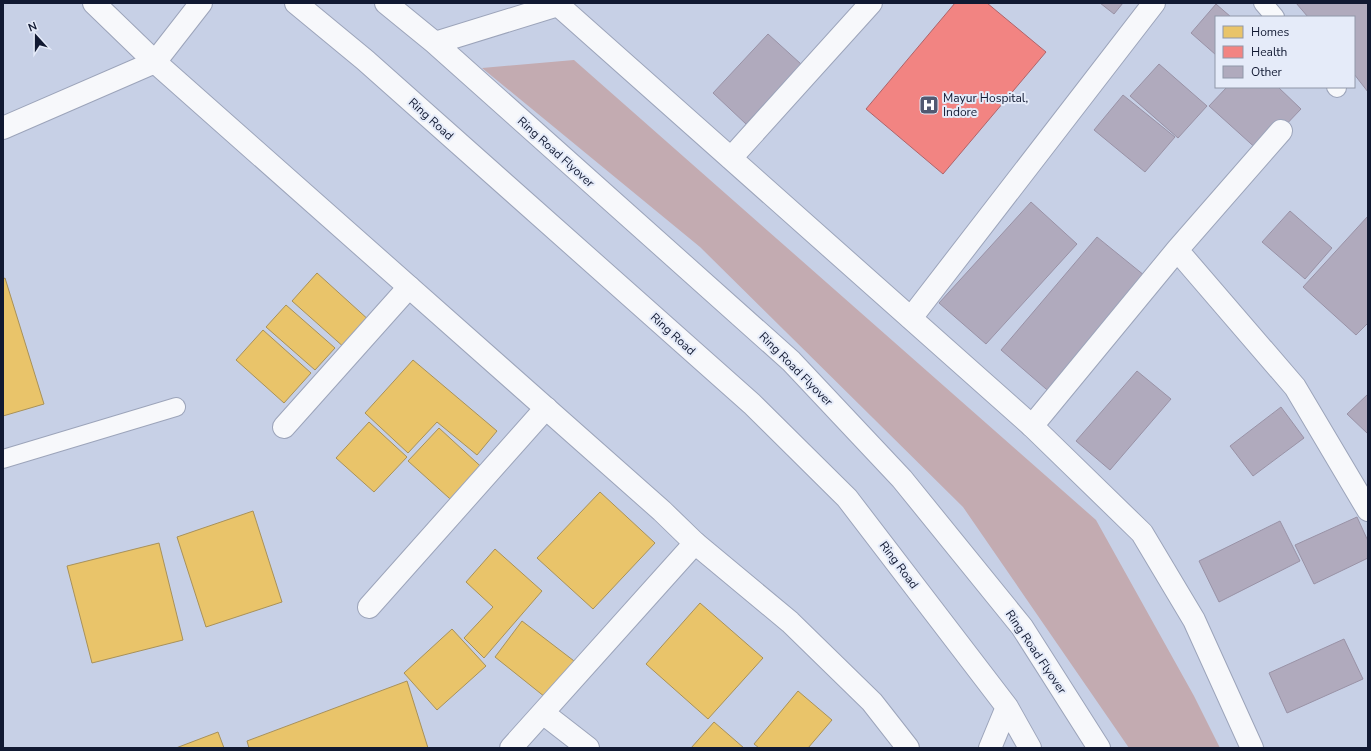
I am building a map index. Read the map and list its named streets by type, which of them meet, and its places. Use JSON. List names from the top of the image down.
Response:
{
  "streets": {
    "street": ["Ring Road", "Ring Road Flyover"]
  },
  "places": {
    "hospital": ["Mayur Hospital, Indore"]
  },
  "legend": ["Homes", "Health", "Other"],
  "north": "top"
}
